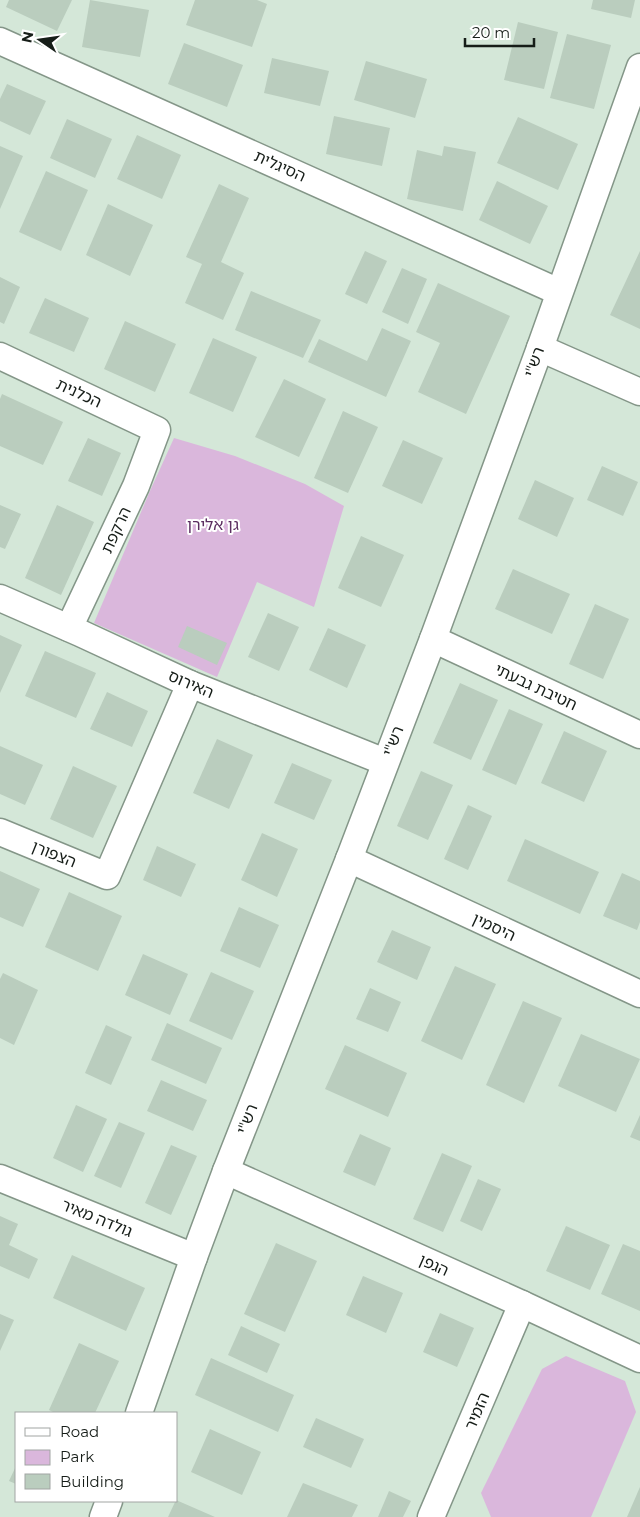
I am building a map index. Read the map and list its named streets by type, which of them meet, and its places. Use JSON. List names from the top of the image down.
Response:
{
  "streets": {
    "street": [
      "הסיגלית",
      "רש\"י",
      "הכלנית",
      "הרקפת",
      "האירוס",
      "חטיבת גבעתי",
      "הצפורן",
      "היסמין",
      "גולדה מאיר",
      "הגפן",
      "הזמיר"
    ]
  },
  "crossings": [
    ["הסיגלית", "רש\"י"],
    ["רש\"י", "האירוס"],
    ["רש\"י", "חטיבת גבעתי"],
    ["רש\"י", "היסמין"],
    ["רש\"י", "גולדה מאיר"],
    ["רש\"י", "הגפן"],
    ["הכלנית", "הרקפת"],
    ["הרקפת", "האירוס"],
    ["האירוס", "הצפורן"],
    ["הגפן", "הזמיר"]
  ],
  "parks": ["גן אלירן"],
  "legend": ["Road", "Park", "Building"],
  "scale_bar": "20 m",
  "north": "left"
}
